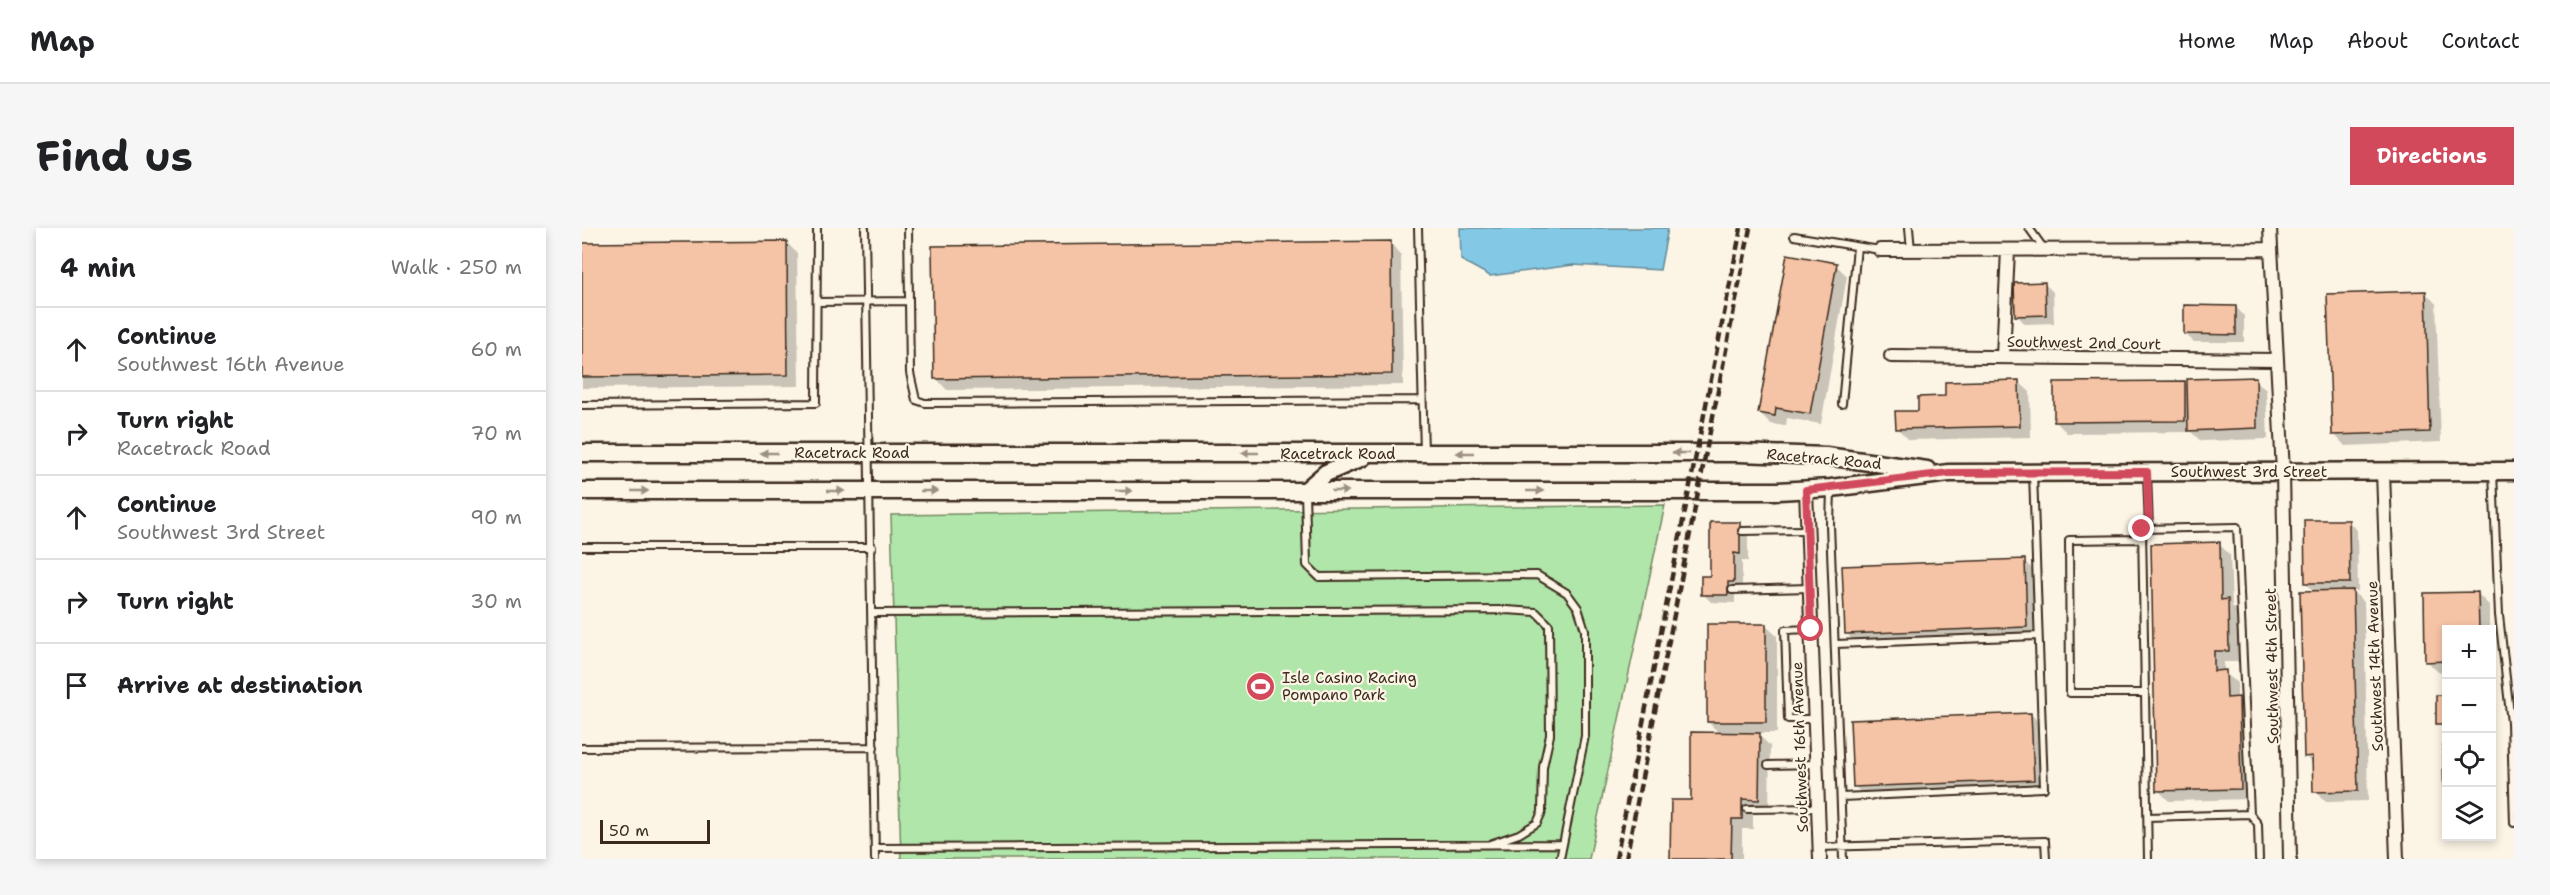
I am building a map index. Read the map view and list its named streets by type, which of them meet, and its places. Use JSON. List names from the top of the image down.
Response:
{
  "streets": {
    "street": [
      "Southwest 2nd Court",
      "Racetrack Road",
      "Southwest 3rd Street",
      "Southwest 4th Street",
      "Southwest 14th Avenue",
      "Southwest 16th Avenue"
    ]
  },
  "crossings": [
    ["Racetrack Road", "Southwest 3rd Street"],
    ["Racetrack Road", "Southwest 16th Avenue"],
    ["Southwest 3rd Street", "Southwest 4th Street"],
    ["Southwest 3rd Street", "Southwest 14th Avenue"]
  ],
  "places": {
    "sports": ["Isle Casino Racing Pompano Park"]
  },
  "scale_bar": "50 m",
  "page": {
    "header": "Map",
    "nav": [
      "Home",
      "Map",
      "About",
      "Contact"
    ],
    "buttons": "Directions",
    "title": "Find us",
    "heading": ["4 min", "Walk · 250 m"],
    "list": [
      ["Continue", "Southwest 16th Avenue", "60 m"],
      ["Turn right", "Racetrack Road", "70 m"],
      ["Continue", "Southwest 3rd Street", "90 m"],
      ["Turn right", "30 m"],
      "Arrive at destination"
    ],
    "map_buttons": ["+", "−"],
    "scale": "50 m"
  }
}
